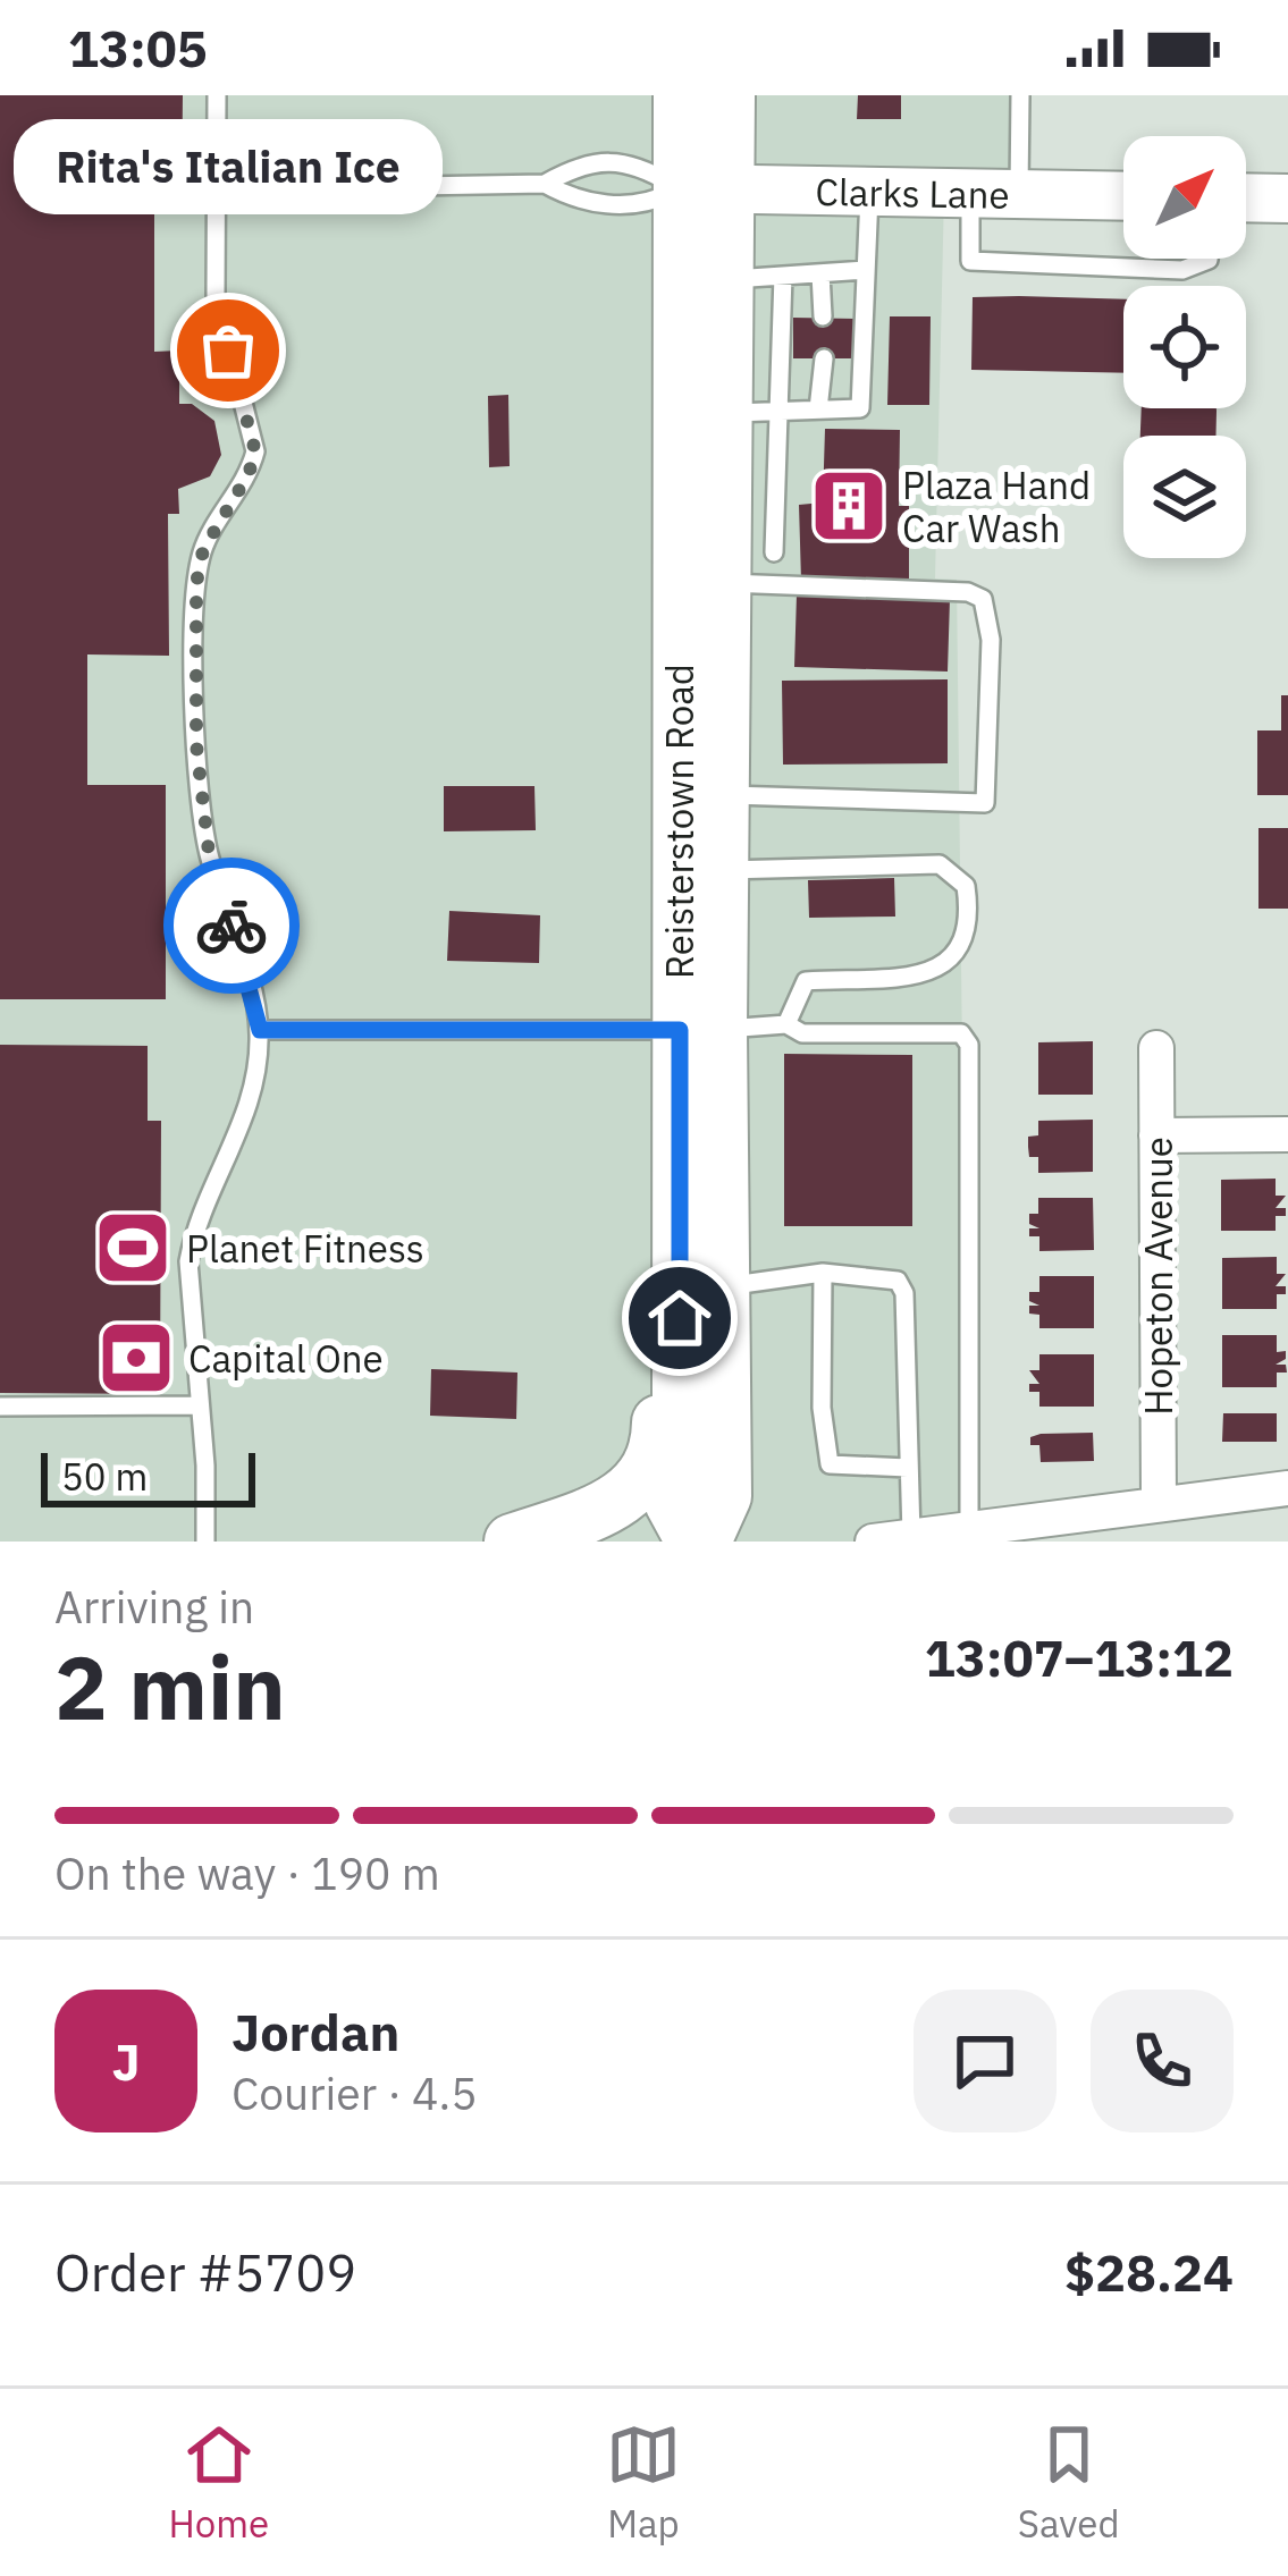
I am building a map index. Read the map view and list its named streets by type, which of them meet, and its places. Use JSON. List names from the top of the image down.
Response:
{
  "streets": {
    "main road": ["Reisterstown Road"],
    "street": ["Clarks Lane", "Hopeton Avenue"]
  },
  "crossings": [
    ["Clarks Lane", "Reisterstown Road"]
  ],
  "places": {
    "other": ["Rita's Italian Ice"],
    "building": ["Plaza Hand Car Wash"],
    "sports": ["Planet Fitness"],
    "bank": ["Capital One"]
  },
  "scale_bar": "50 m",
  "north": "top right",
  "page": {
    "status": "13:05",
    "bubble": "Rita's Italian Ice",
    "scale": "50 m",
    "heading": ["2 min", "Arriving in", "13:07–13:12"],
    "panel": [
      "Jordan",
      "Courier · 4.5",
      "Order #5709",
      "$28.24"
    ],
    "bar": "On the way · 190 m",
    "round": "J",
    "tabs": ["Home", "Map", "Saved"]
  }
}
